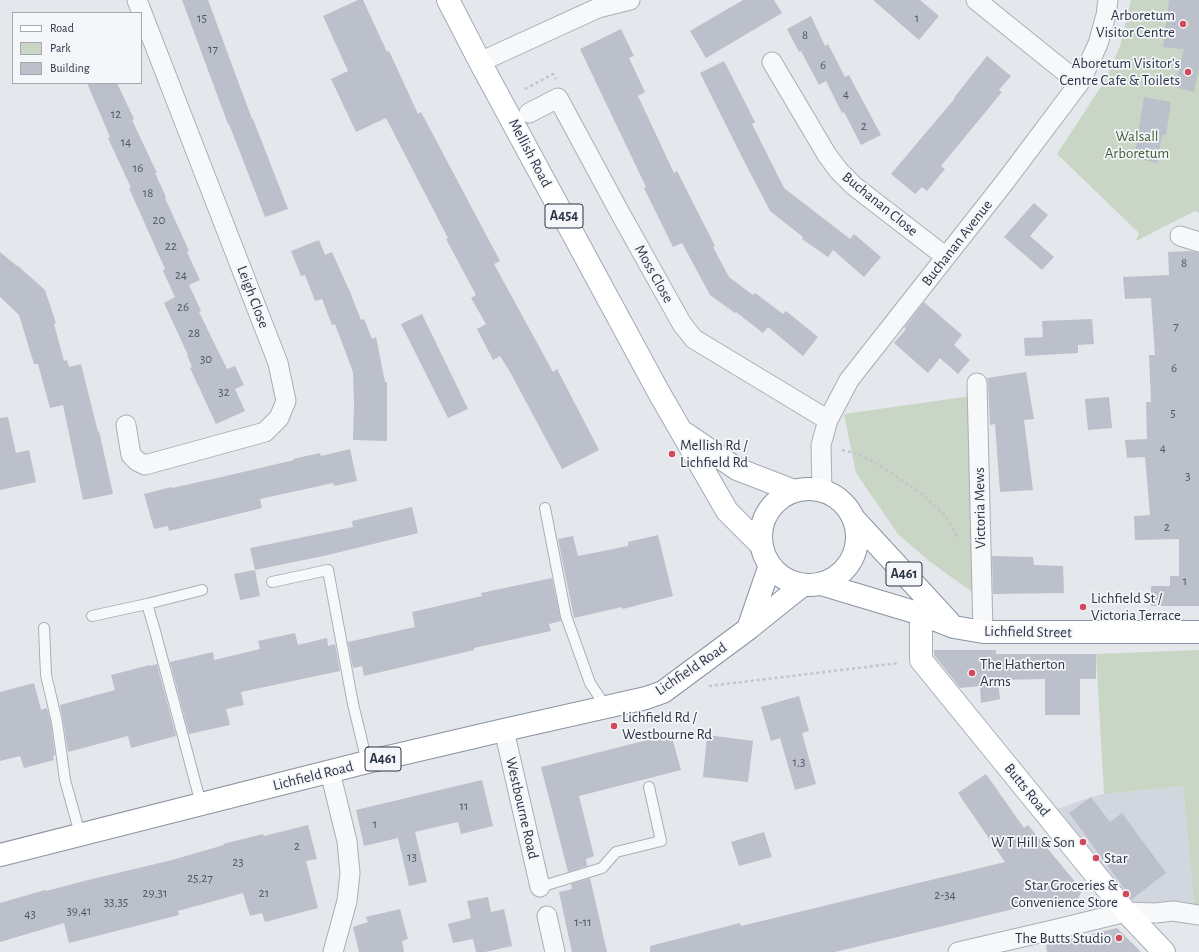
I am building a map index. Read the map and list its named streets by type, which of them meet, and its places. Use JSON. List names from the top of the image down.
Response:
{
  "streets": {
    "main road": [
      "Mellish Road",
      "A454",
      "A461",
      "Lichfield Street",
      "Lichfield Road",
      "Butts Road"
    ],
    "street": [
      "Buchanan Close",
      "Buchanan Avenue",
      "Moss Close",
      "Leigh Close",
      "Victoria Mews",
      "Westbourne Road"
    ]
  },
  "crossings": [
    ["Mellish Road", "Buchanan Avenue"],
    ["Mellish Road", "A461"],
    ["Mellish Road", "Lichfield Street"],
    ["Mellish Road", "Lichfield Road"],
    ["Buchanan Close", "Buchanan Avenue"],
    ["Buchanan Avenue", "Moss Close"],
    ["Buchanan Avenue", "A461"],
    ["Buchanan Avenue", "Lichfield Street"],
    ["Buchanan Avenue", "Lichfield Road"],
    ["Victoria Mews", "Lichfield Street"],
    ["A461", "Lichfield Street"],
    ["A461", "Lichfield Road"],
    ["Lichfield Street", "Lichfield Road"],
    ["Lichfield Road", "Westbourne Road"]
  ],
  "parks": ["Walsall Arboretum"],
  "places": [
    "Arboretum Visitor Centre",
    "Aboretum Visitor's Centre Cafe & Toilets",
    "Mellish Rd / Lichfield Rd",
    "Lichfield St / Victoria Terrace",
    "The Hatherton Arms",
    "Lichfield Rd / Westbourne Rd",
    "W T Hill & Son",
    "Star",
    "Star Groceries & Convenience Store",
    "The Butts Studio"
  ],
  "house_numbers": [
    "15",
    "1",
    "8",
    "17",
    "6",
    "4",
    "12",
    "2",
    "14",
    "16",
    "18",
    "20",
    "22",
    "8",
    "24",
    "26",
    "7",
    "28",
    "30",
    "6",
    "32",
    "5",
    "4",
    "3",
    "2",
    "1",
    "1,3",
    "11",
    "1",
    "2",
    "13",
    "23",
    "25,27",
    "29,31",
    "21",
    "2-34",
    "33,35",
    "39,41",
    "43",
    "1-11"
  ],
  "legend": ["Road", "Park", "Building"]
}
